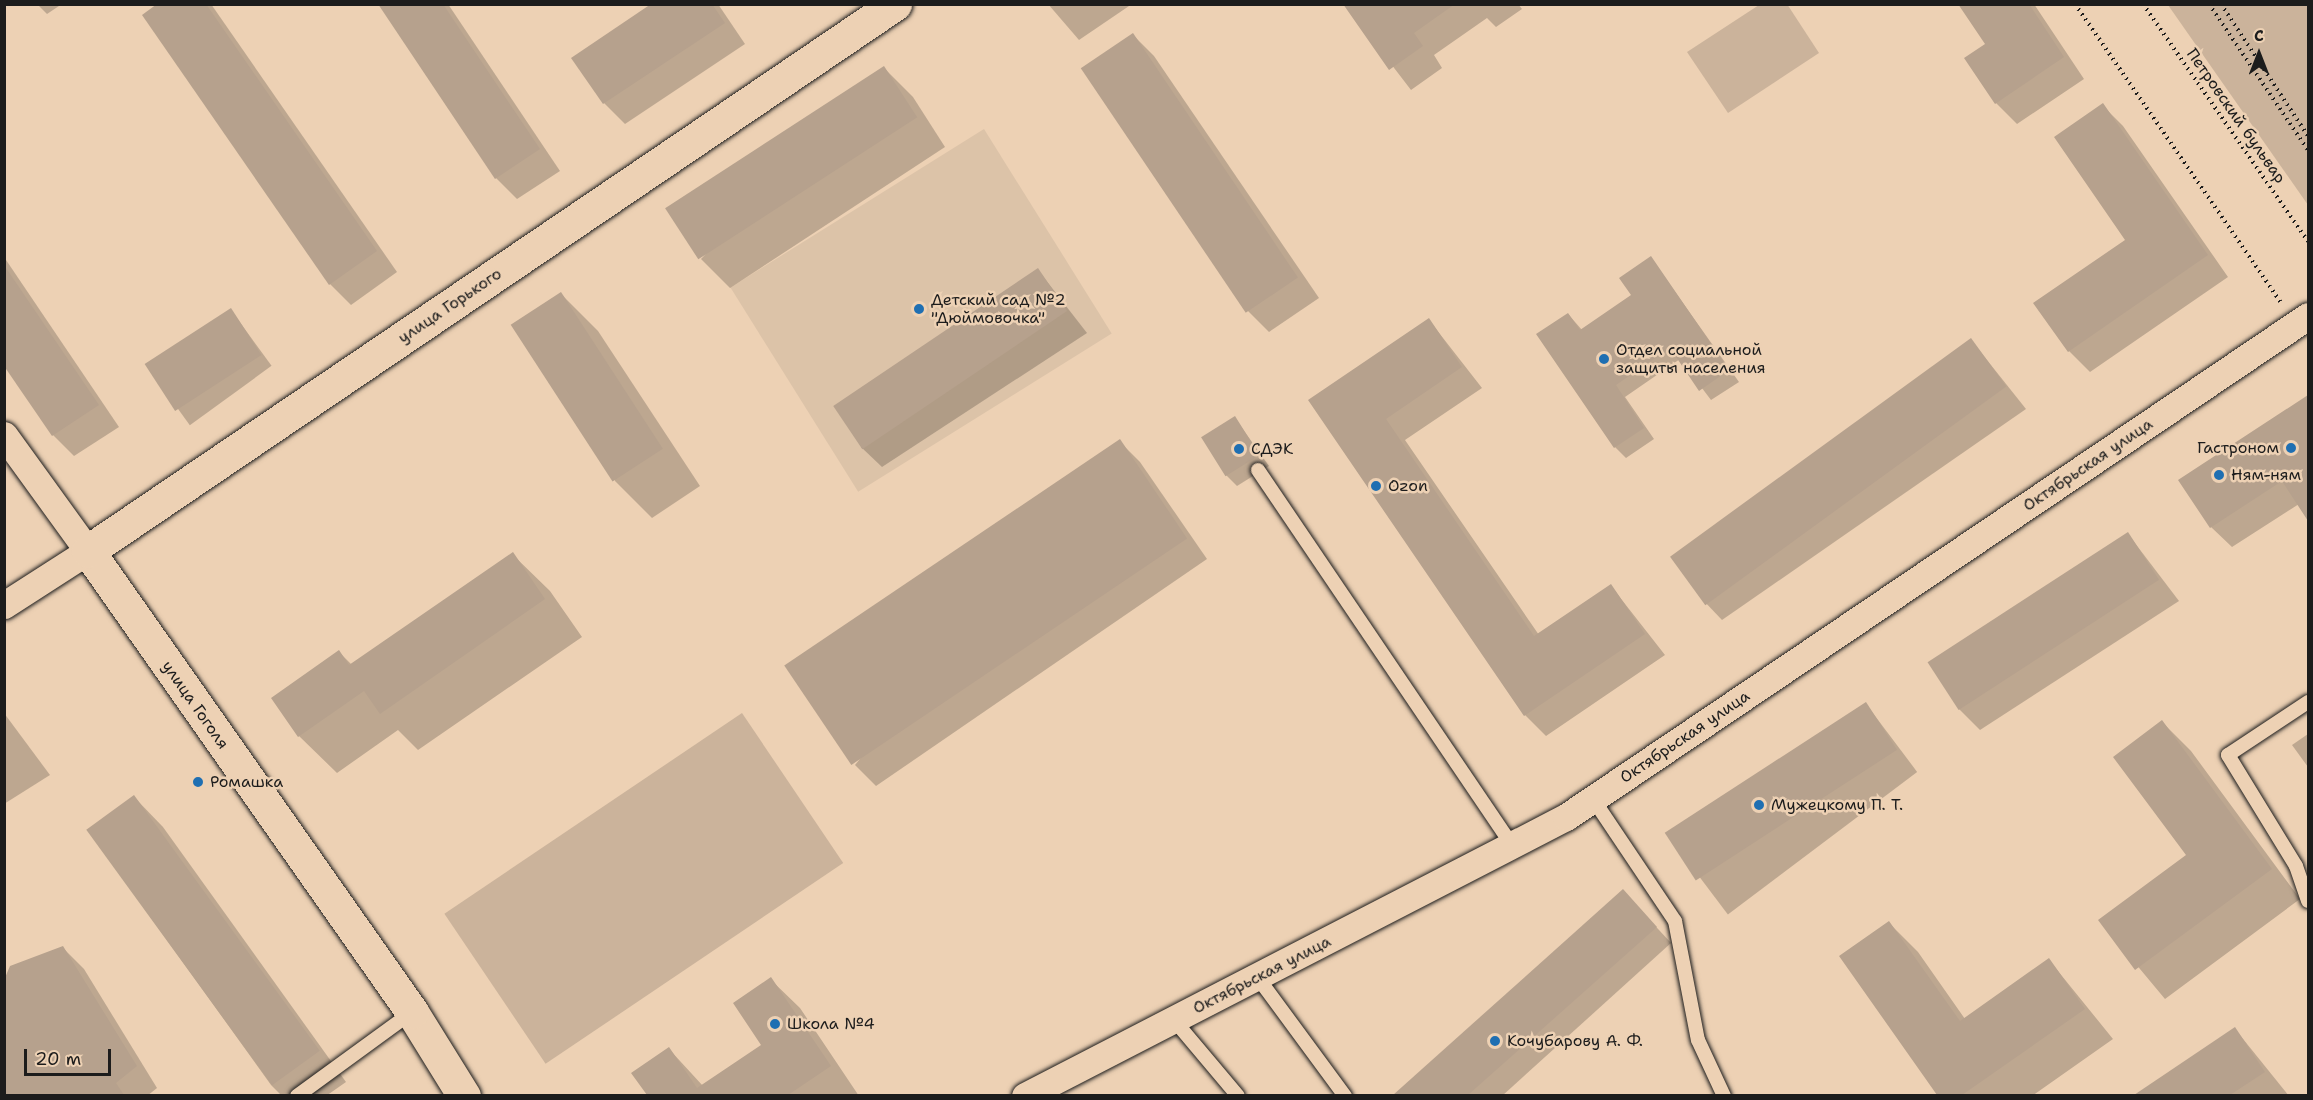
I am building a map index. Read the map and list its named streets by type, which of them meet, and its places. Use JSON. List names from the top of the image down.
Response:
{
  "streets": {
    "street": ["улица Горького", "Октябрьская улица", "улица Гоголя"],
    "path": ["Петровский бульвар"]
  },
  "crossings": [
    ["улица Горького", "улица Гоголя"]
  ],
  "places": [
    "Детский сад №2 \"Дюймовочка\"",
    "Отдел социальной защиты населения",
    "Гастроном",
    "СДЭК",
    "Ням-ням",
    "Ozon",
    "Ромашка",
    "Мужецкому П. Т.",
    "Школа №4",
    "Кочубарову А. Ф."
  ],
  "scale_bar": "20 m",
  "north": "top"
}
